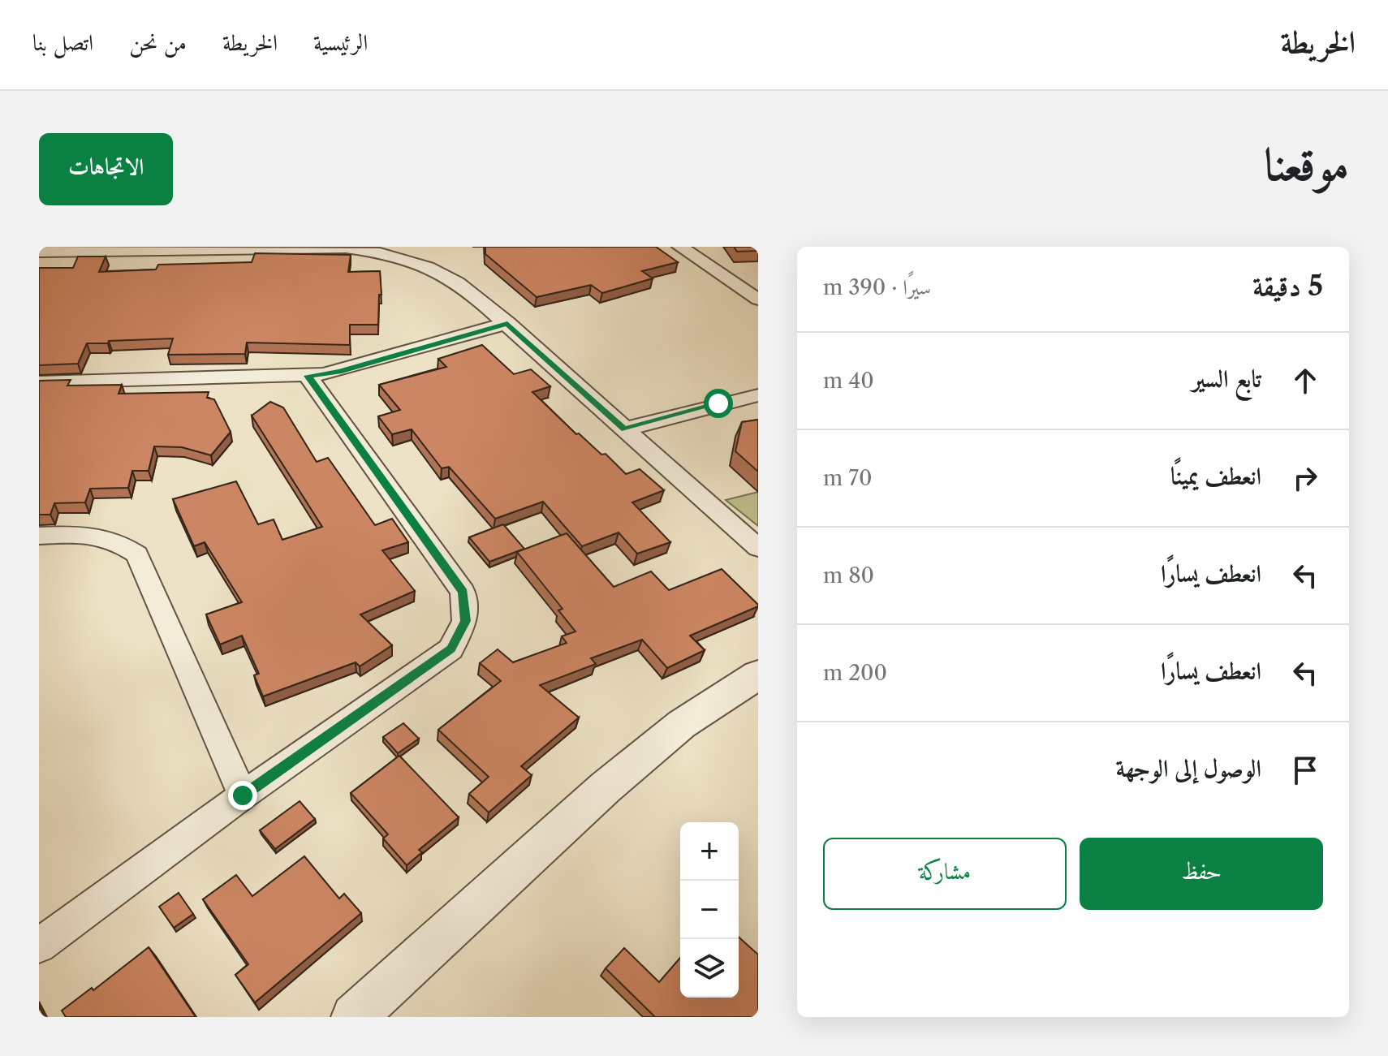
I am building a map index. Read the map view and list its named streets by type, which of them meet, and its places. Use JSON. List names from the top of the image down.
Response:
{
  "page": {
    "header": "الخريطة",
    "nav": [
      "الرئيسية",
      "الخريطة",
      "من نحن",
      "اتصل بنا"
    ],
    "title": "موقعنا",
    "buttons": [
      "الاتجاهات",
      ["حفظ", "مشاركة"]
    ],
    "heading": ["5 دقيقة", "سيرًا · 390 m"],
    "list": [
      ["تابع السير", "40 m"],
      ["انعطف يمينًا", "70 m"],
      ["انعطف يسارًا", "80 m"],
      ["انعطف يسارًا", "200 m"],
      "الوصول إلى الوجهة"
    ],
    "map_buttons": ["+", "−"]
  }
}
